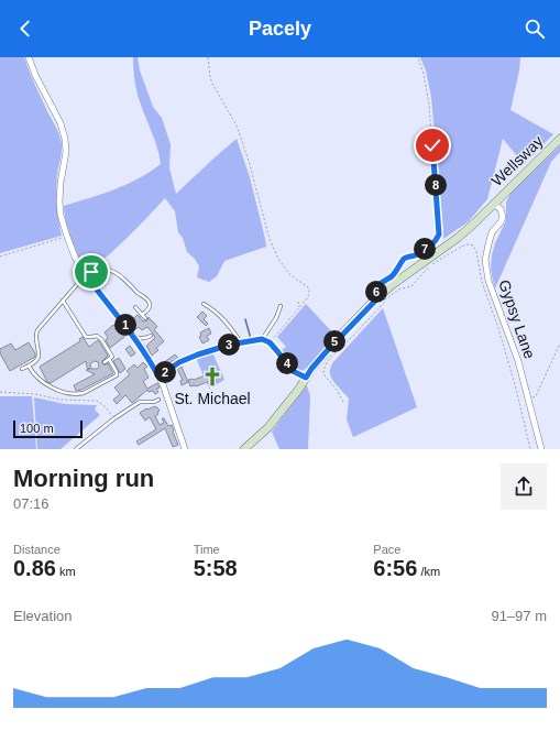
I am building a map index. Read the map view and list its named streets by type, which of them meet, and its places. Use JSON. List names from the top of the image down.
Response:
{
  "streets": {
    "main road": ["Wellsway"],
    "street": ["Gypsy Lane"]
  },
  "crossings": [
    ["Wellsway", "Gypsy Lane"]
  ],
  "places": {
    "church": ["St. Michael"]
  },
  "scale_bar": "100 m",
  "page": {
    "header": "Pacely",
    "pins": [
      "8",
      "7",
      "6",
      "1",
      "5",
      "3",
      "4",
      "2"
    ],
    "scale": "100 m",
    "heading": ["Morning run", "07:16"],
    "stats": [
      ["Distance", "0.86 km"],
      ["Time", "5:58"],
      ["Pace", "6:56 /km"]
    ],
    "chart": ["Elevation", "91–97 m"]
  }
}
